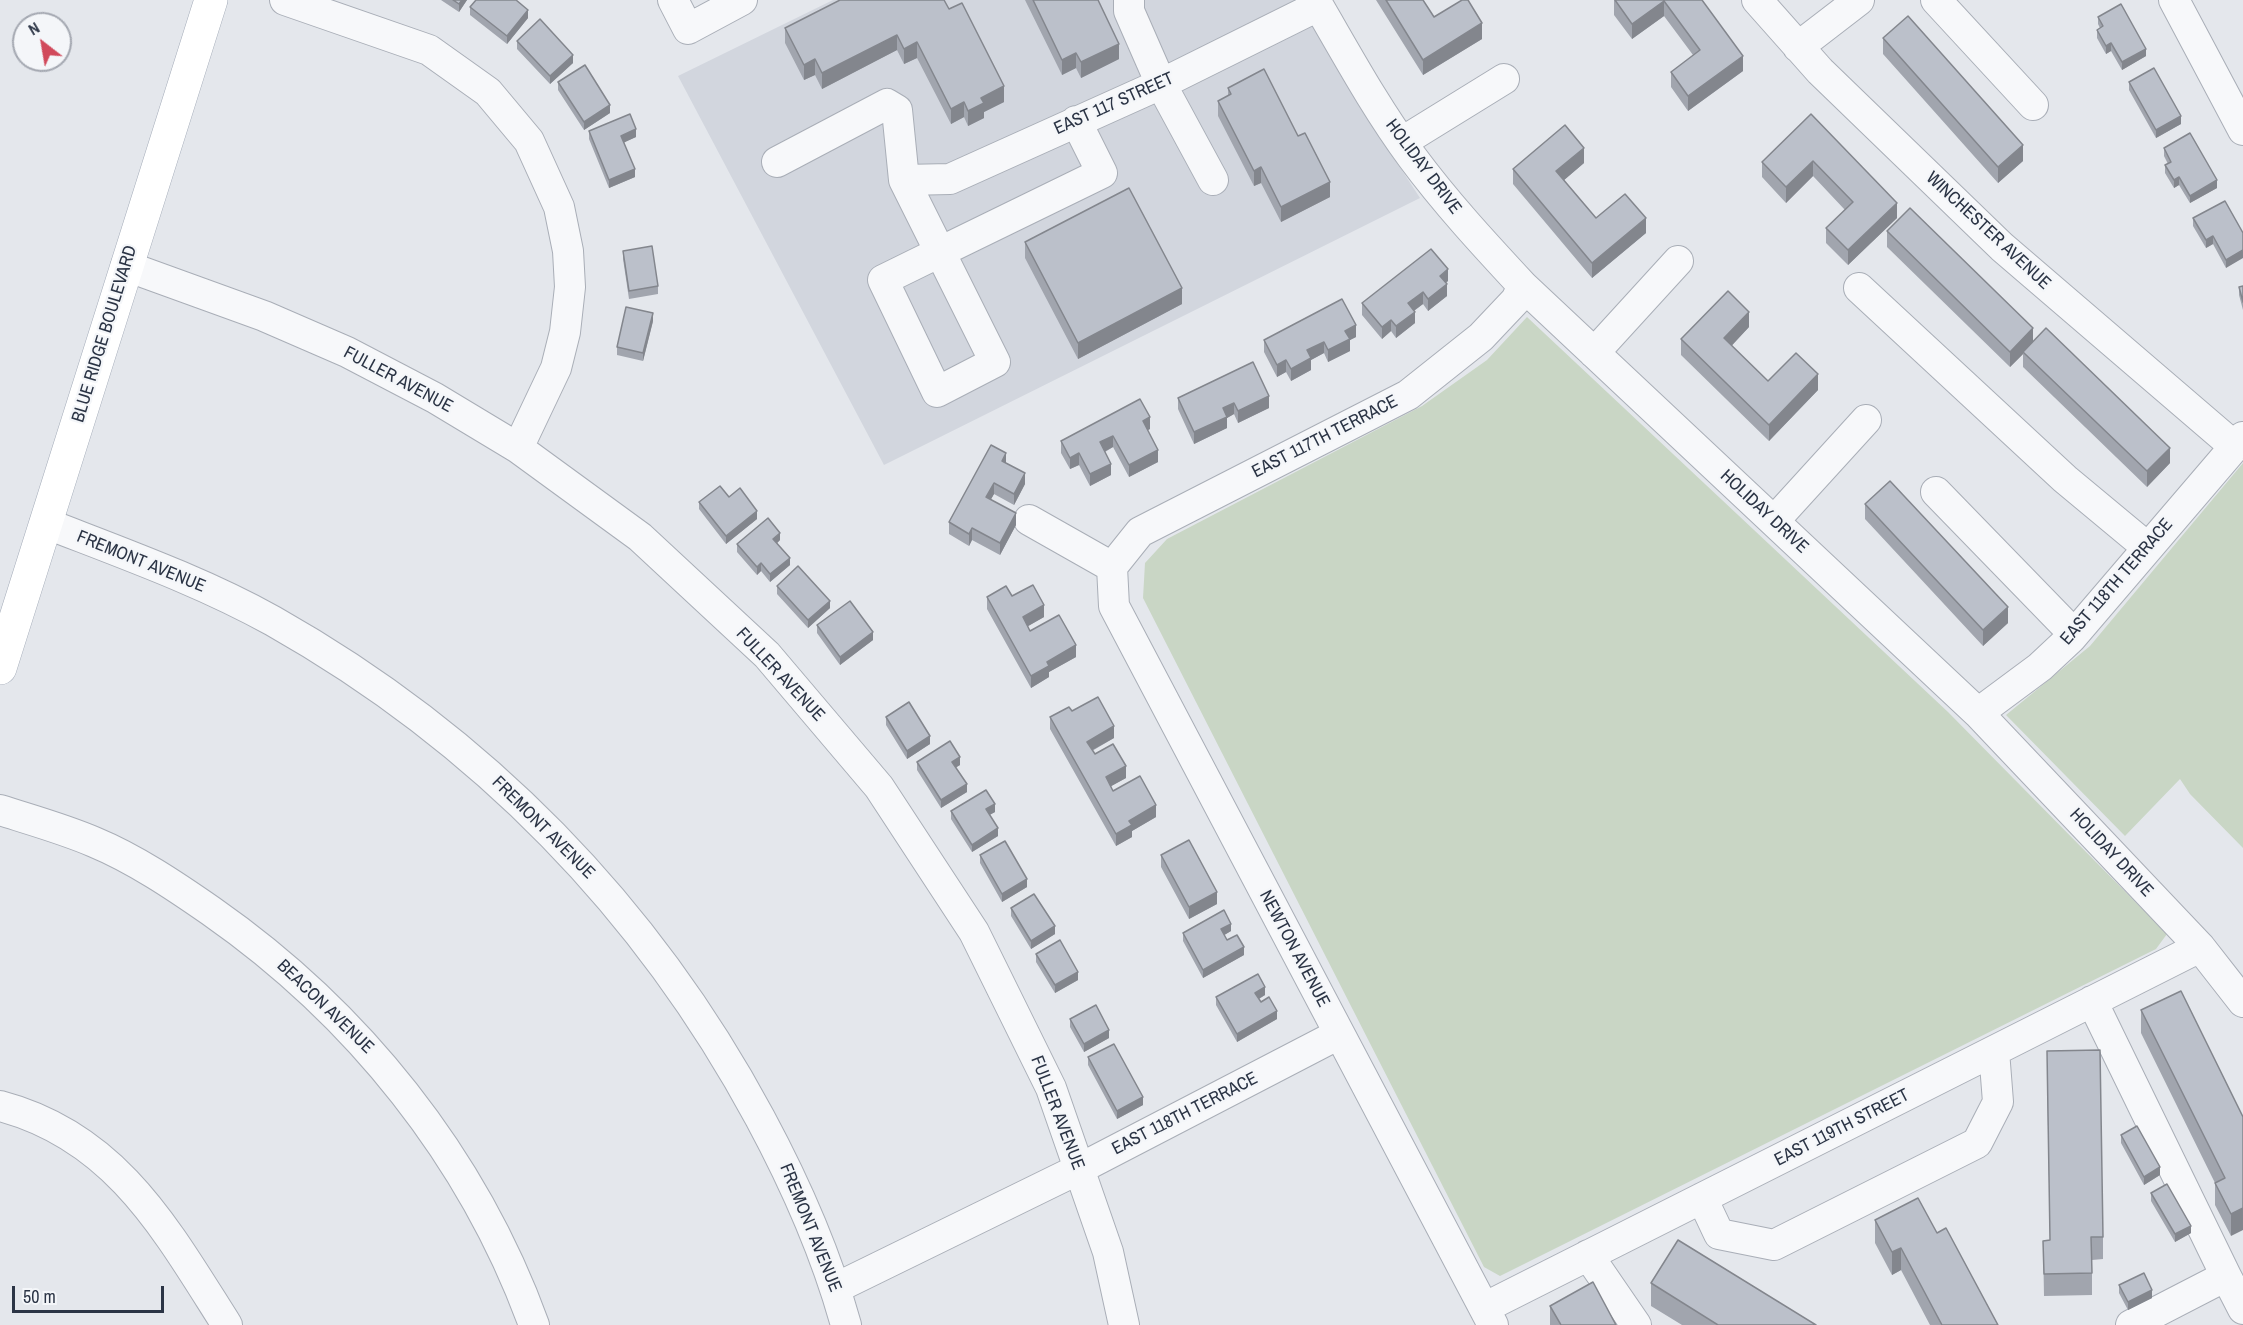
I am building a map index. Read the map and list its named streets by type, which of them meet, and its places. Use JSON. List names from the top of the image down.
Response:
{
  "streets": {
    "main road": ["BLUE RIDGE BOULEVARD"],
    "street": [
      "EAST 117 STREET",
      "HOLIDAY DRIVE",
      "WINCHESTER AVENUE",
      "FULLER AVENUE",
      "EAST 117TH TERRACE",
      "FREMONT AVENUE",
      "EAST 118TH TERRACE",
      "NEWTON AVENUE",
      "BEACON AVENUE",
      "EAST 119TH STREET"
    ]
  },
  "crossings": [
    ["EAST 117 STREET", "HOLIDAY DRIVE"],
    ["HOLIDAY DRIVE", "EAST 117TH TERRACE"],
    ["HOLIDAY DRIVE", "EAST 118TH TERRACE"],
    ["HOLIDAY DRIVE", "EAST 119TH STREET"],
    ["WINCHESTER AVENUE", "EAST 118TH TERRACE"],
    ["BLUE RIDGE BOULEVARD", "FULLER AVENUE"],
    ["BLUE RIDGE BOULEVARD", "FREMONT AVENUE"],
    ["FULLER AVENUE", "EAST 118TH TERRACE"],
    ["EAST 117TH TERRACE", "NEWTON AVENUE"],
    ["FREMONT AVENUE", "EAST 118TH TERRACE"],
    ["EAST 118TH TERRACE", "NEWTON AVENUE"],
    ["NEWTON AVENUE", "EAST 119TH STREET"]
  ],
  "scale_bar": "50 m",
  "north": "top left"
}
